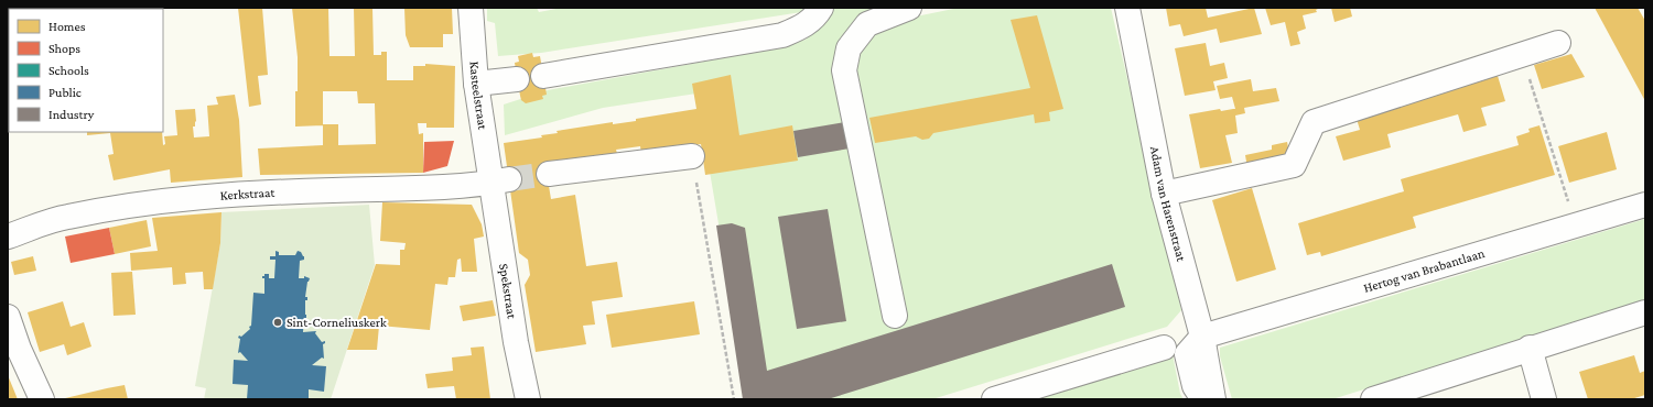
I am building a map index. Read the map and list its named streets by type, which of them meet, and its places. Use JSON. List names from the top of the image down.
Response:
{
  "streets": {
    "street": [
      "Kasteelstraat",
      "Kerkstraat",
      "Adam van Harenstraat",
      "Hertog van Brabantlaan",
      "Spekstraat"
    ]
  },
  "crossings": [
    ["Kasteelstraat", "Kerkstraat"],
    ["Kasteelstraat", "Spekstraat"],
    ["Kerkstraat", "Spekstraat"],
    ["Adam van Harenstraat", "Hertog van Brabantlaan"]
  ],
  "places": ["Sint-Corneliuskerk"],
  "legend": [
    "Homes",
    "Shops",
    "Schools",
    "Public",
    "Industry"
  ]
}
